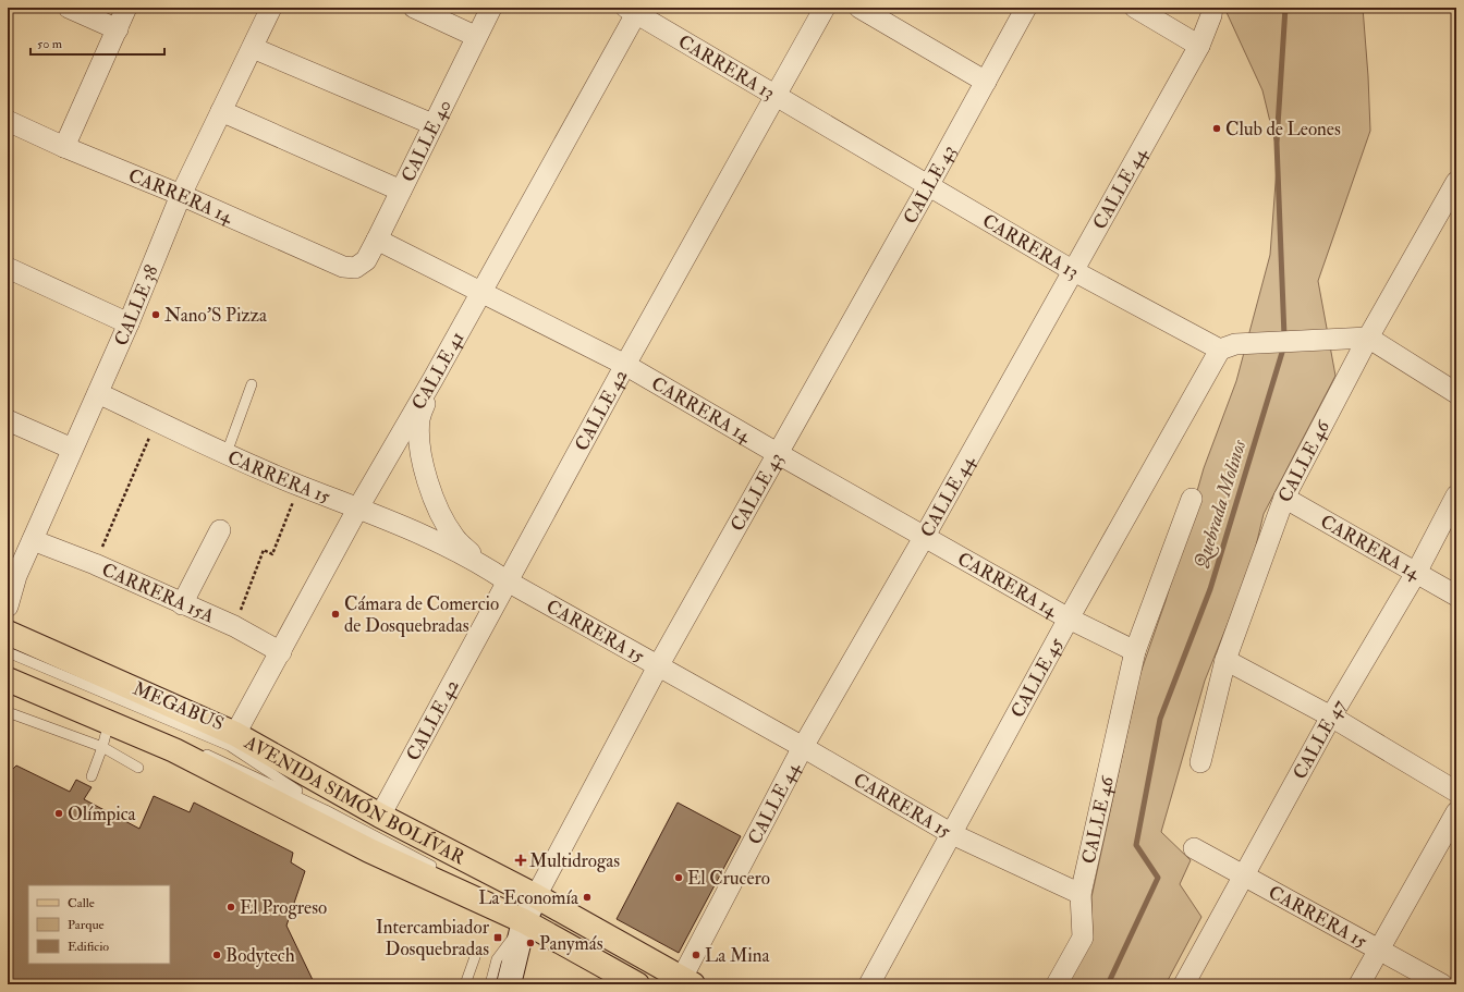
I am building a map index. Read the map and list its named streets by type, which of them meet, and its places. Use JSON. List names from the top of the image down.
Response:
{
  "streets": {
    "main road": ["AVENIDA SIMÓN BOLÍVAR"],
    "street": [
      "CARRERA 13",
      "CALLE 40",
      "CALLE 43",
      "CALLE 44",
      "CARRERA 14",
      "CALLE 38",
      "CALLE 41",
      "CALLE 42",
      "CALLE 46",
      "CARRERA 15",
      "CARRERA 15A",
      "CALLE 45",
      "CALLE 47"
    ],
    "lane": ["MEGABUS"]
  },
  "crossings": [
    ["CARRERA 13", "CALLE 43"],
    ["CARRERA 13", "CALLE 44"],
    ["CARRERA 13", "CALLE 41"],
    ["CARRERA 13", "CALLE 42"],
    ["CARRERA 13", "CALLE 45"],
    ["CALLE 40", "CARRERA 14"],
    ["CALLE 43", "CARRERA 14"],
    ["CALLE 43", "CARRERA 15"],
    ["CALLE 43", "AVENIDA SIMÓN BOLÍVAR"],
    ["CALLE 44", "CARRERA 14"],
    ["CALLE 44", "CARRERA 15"],
    ["CALLE 44", "AVENIDA SIMÓN BOLÍVAR"],
    ["CARRERA 14", "CALLE 38"],
    ["CARRERA 14", "CALLE 41"],
    ["CARRERA 14", "CALLE 42"],
    ["CARRERA 14", "CALLE 46"],
    ["CARRERA 14", "CALLE 45"],
    ["CARRERA 14", "CALLE 47"],
    ["CALLE 38", "CARRERA 15"],
    ["CALLE 38", "CARRERA 15A"],
    ["CALLE 41", "CARRERA 15"],
    ["CALLE 41", "CARRERA 15A"],
    ["CALLE 41", "AVENIDA SIMÓN BOLÍVAR"],
    ["CALLE 42", "CARRERA 15"],
    ["CALLE 42", "AVENIDA SIMÓN BOLÍVAR"],
    ["CALLE 46", "CARRERA 15"],
    ["CARRERA 15", "CALLE 45"],
    ["CARRERA 15", "CALLE 47"]
  ],
  "water": ["Quebrada Molinos"],
  "places": {
    "other": [
      "Club de Leones",
      "Nano'S Pizza",
      "Cámara de Comercio de Dosquebradas",
      "Olímpica",
      "El Crucero",
      "La Economía",
      "El Progreso",
      "Panymás",
      "Bodytech",
      "La Mina"
    ],
    "health": ["Multidrogas"],
    "transit": ["Intercambiador Dosquebradas"]
  },
  "legend": ["Calle", "Parque", "Edificio"],
  "scale_bar": "50 m"
}
